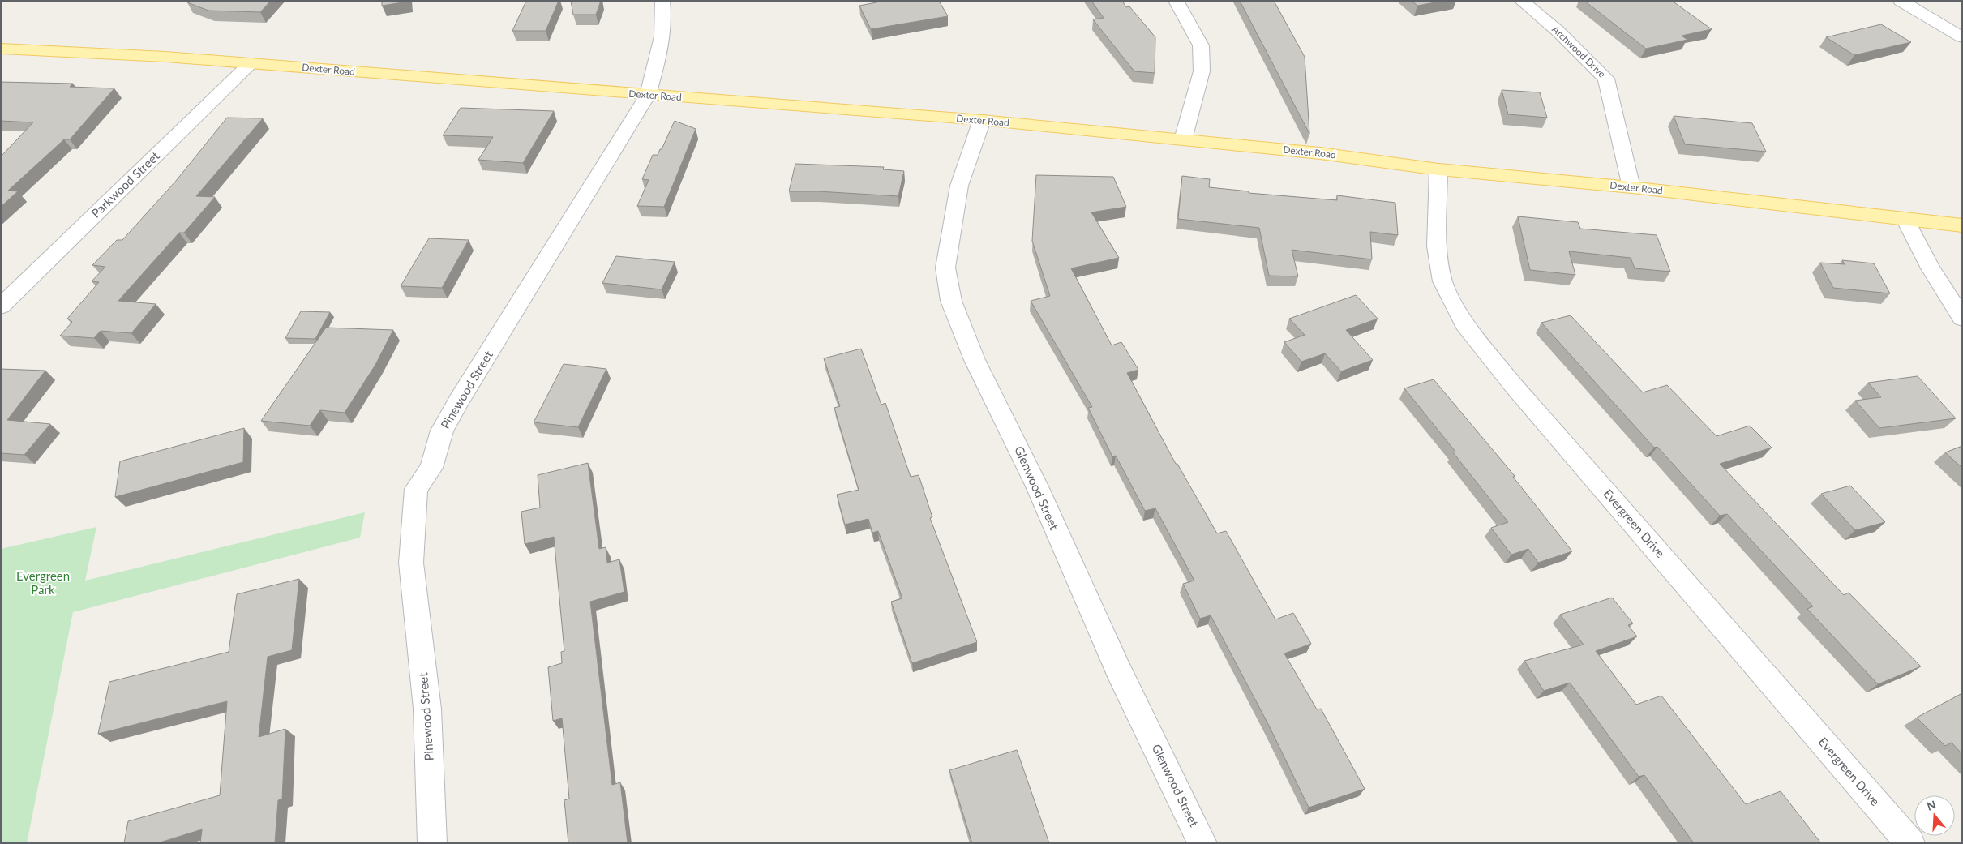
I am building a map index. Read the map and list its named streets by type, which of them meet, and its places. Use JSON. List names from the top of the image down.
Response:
{
  "streets": {
    "main road": ["Dexter Road"],
    "street": [
      "Archwood Drive",
      "Parkwood Street",
      "Pinewood Street",
      "Glenwood Street",
      "Evergreen Drive"
    ]
  },
  "crossings": [
    ["Archwood Drive", "Dexter Road"],
    ["Dexter Road", "Parkwood Street"],
    ["Dexter Road", "Pinewood Street"],
    ["Dexter Road", "Glenwood Street"],
    ["Dexter Road", "Evergreen Drive"]
  ],
  "parks": ["Evergreen Park"],
  "north": "top"
}
